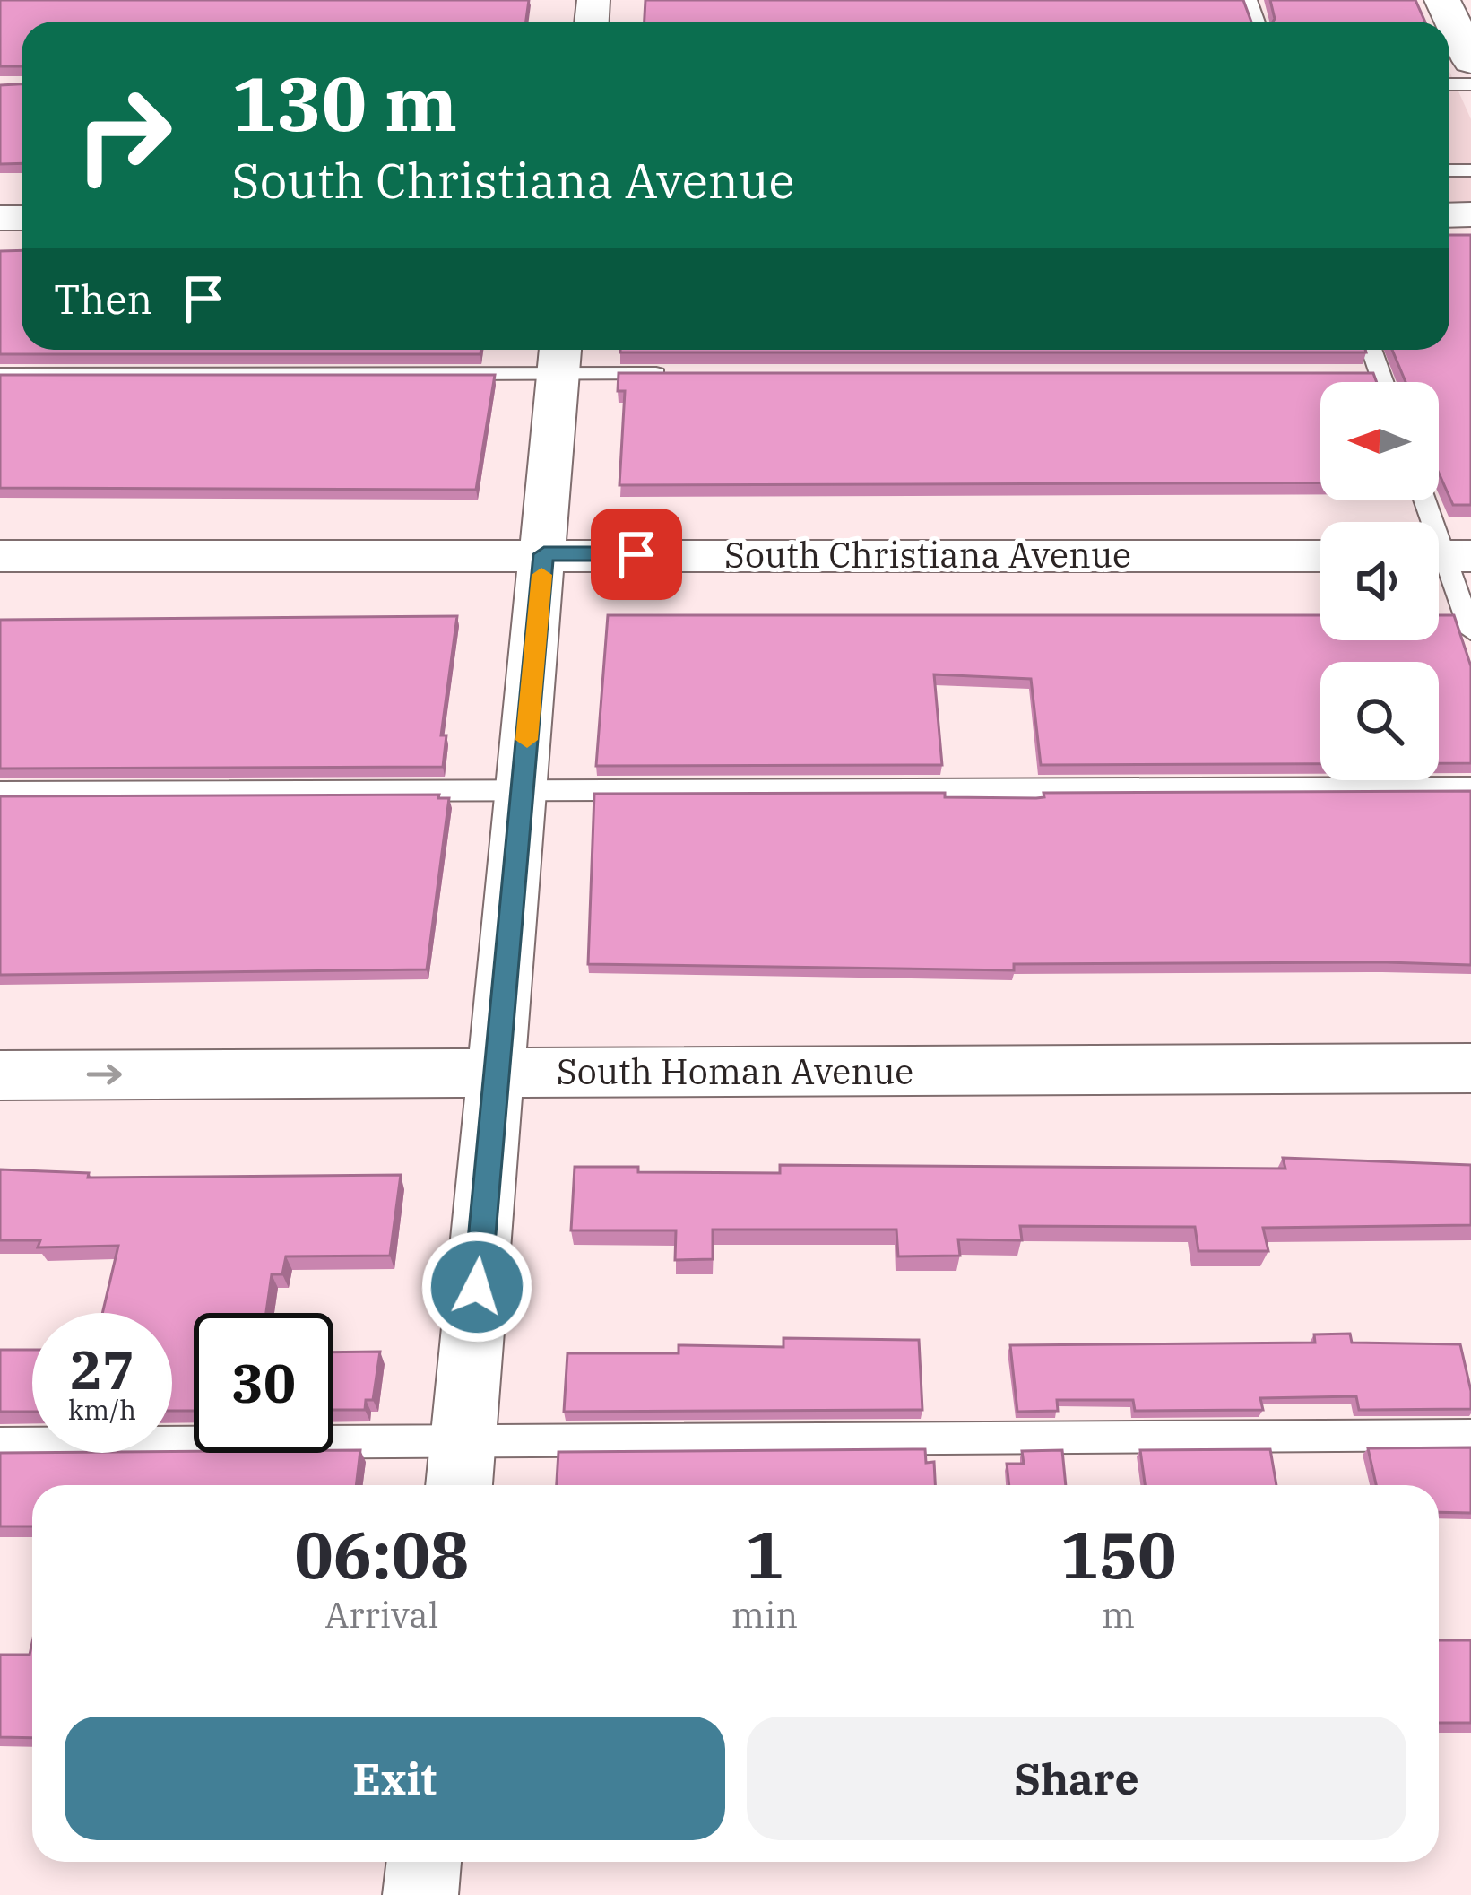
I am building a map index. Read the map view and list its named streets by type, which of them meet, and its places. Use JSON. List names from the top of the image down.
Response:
{
  "streets": {
    "street": ["South Christiana Avenue", "South Homan Avenue"]
  },
  "north": "left",
  "page": {
    "turn": ["130 m", "South Christiana Avenue"],
    "then": "Then",
    "speed": "27 km/h",
    "limit": "30",
    "eta": [
      "06:08",
      "Arrival",
      "1",
      "min",
      "150",
      "m"
    ],
    "buttons": ["Exit", "Share"]
  }
}
